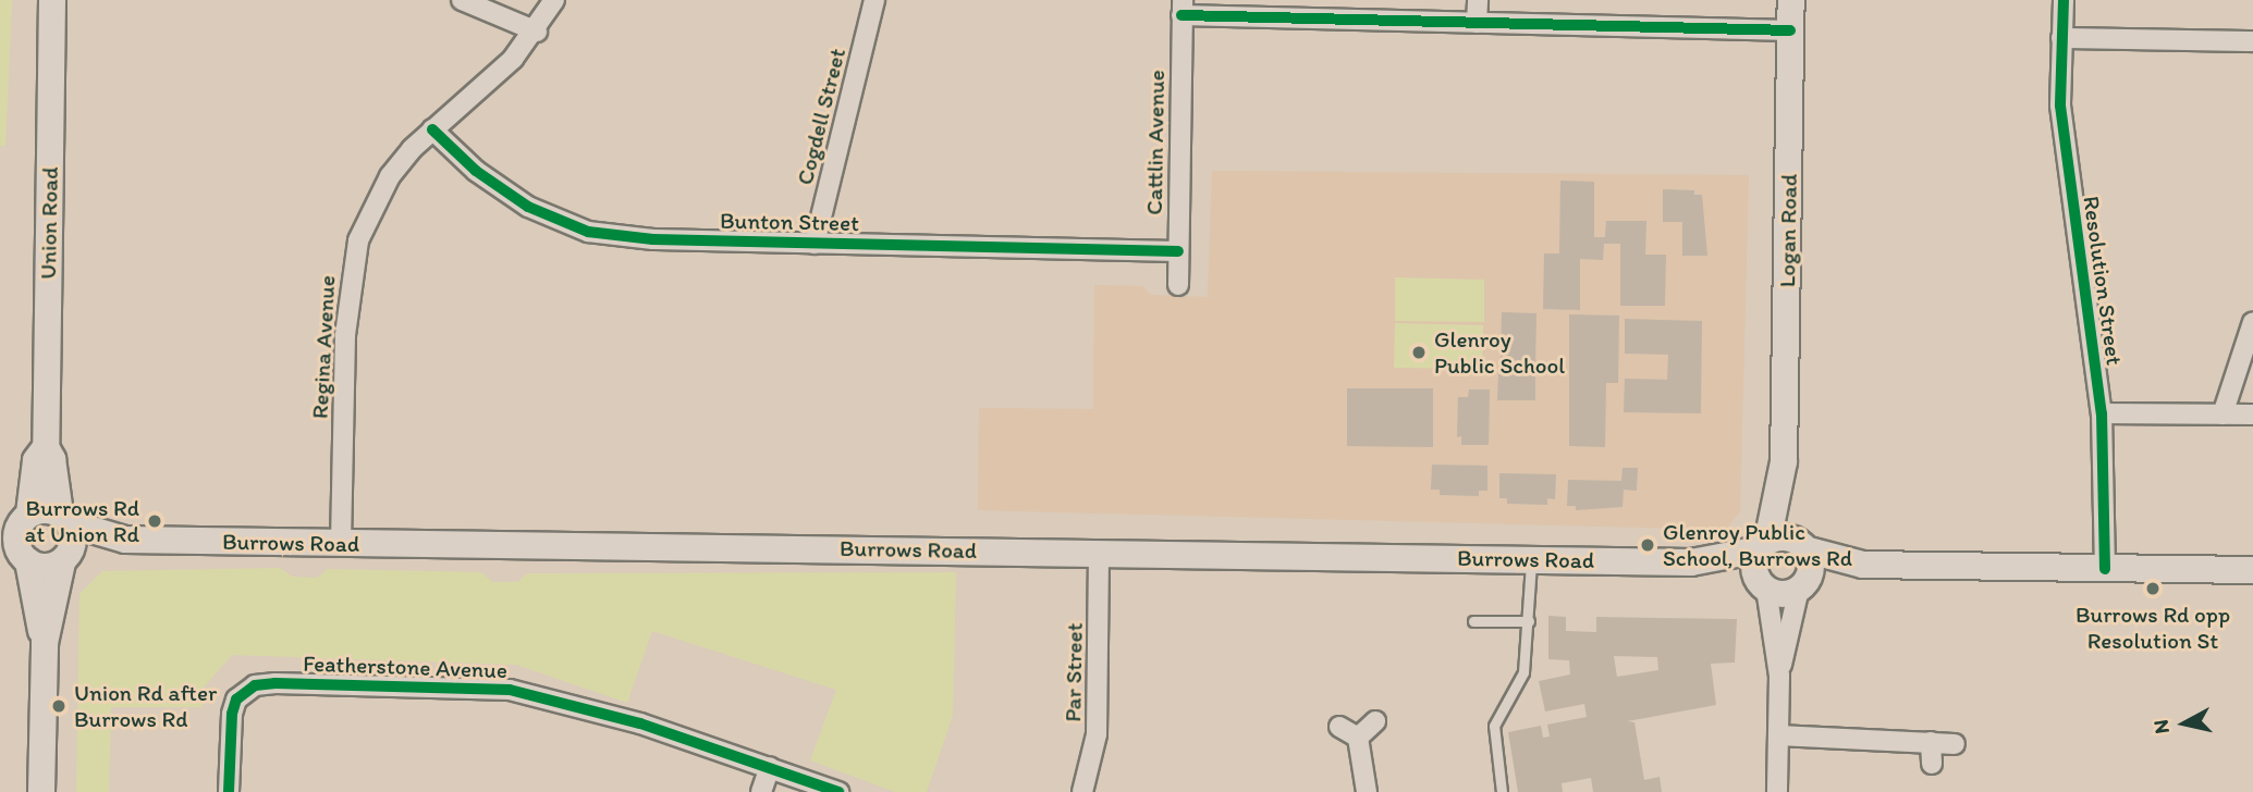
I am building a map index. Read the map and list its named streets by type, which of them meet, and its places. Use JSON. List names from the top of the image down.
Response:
{
  "streets": {
    "main road": ["Union Road", "Logan Road", "Burrows Road"],
    "street": [
      "Cogdell Street",
      "Cattlin Avenue",
      "Bunton Street",
      "Resolution Street",
      "Regina Avenue",
      "Featherstone Avenue",
      "Par Street"
    ]
  },
  "crossings": [
    ["Cogdell Street", "Bunton Street"],
    ["Cattlin Avenue", "Bunton Street"],
    ["Bunton Street", "Regina Avenue"],
    ["Union Road", "Burrows Road"],
    ["Logan Road", "Burrows Road"],
    ["Regina Avenue", "Burrows Road"],
    ["Burrows Road", "Par Street"]
  ],
  "places": [
    "Glenroy Public School",
    "Burrows Rd at Union Rd",
    "Glenroy Public School, Burrows Rd",
    "Burrows Rd opp Resolution St",
    "Union Rd after Burrows Rd"
  ],
  "north": "left"
}
